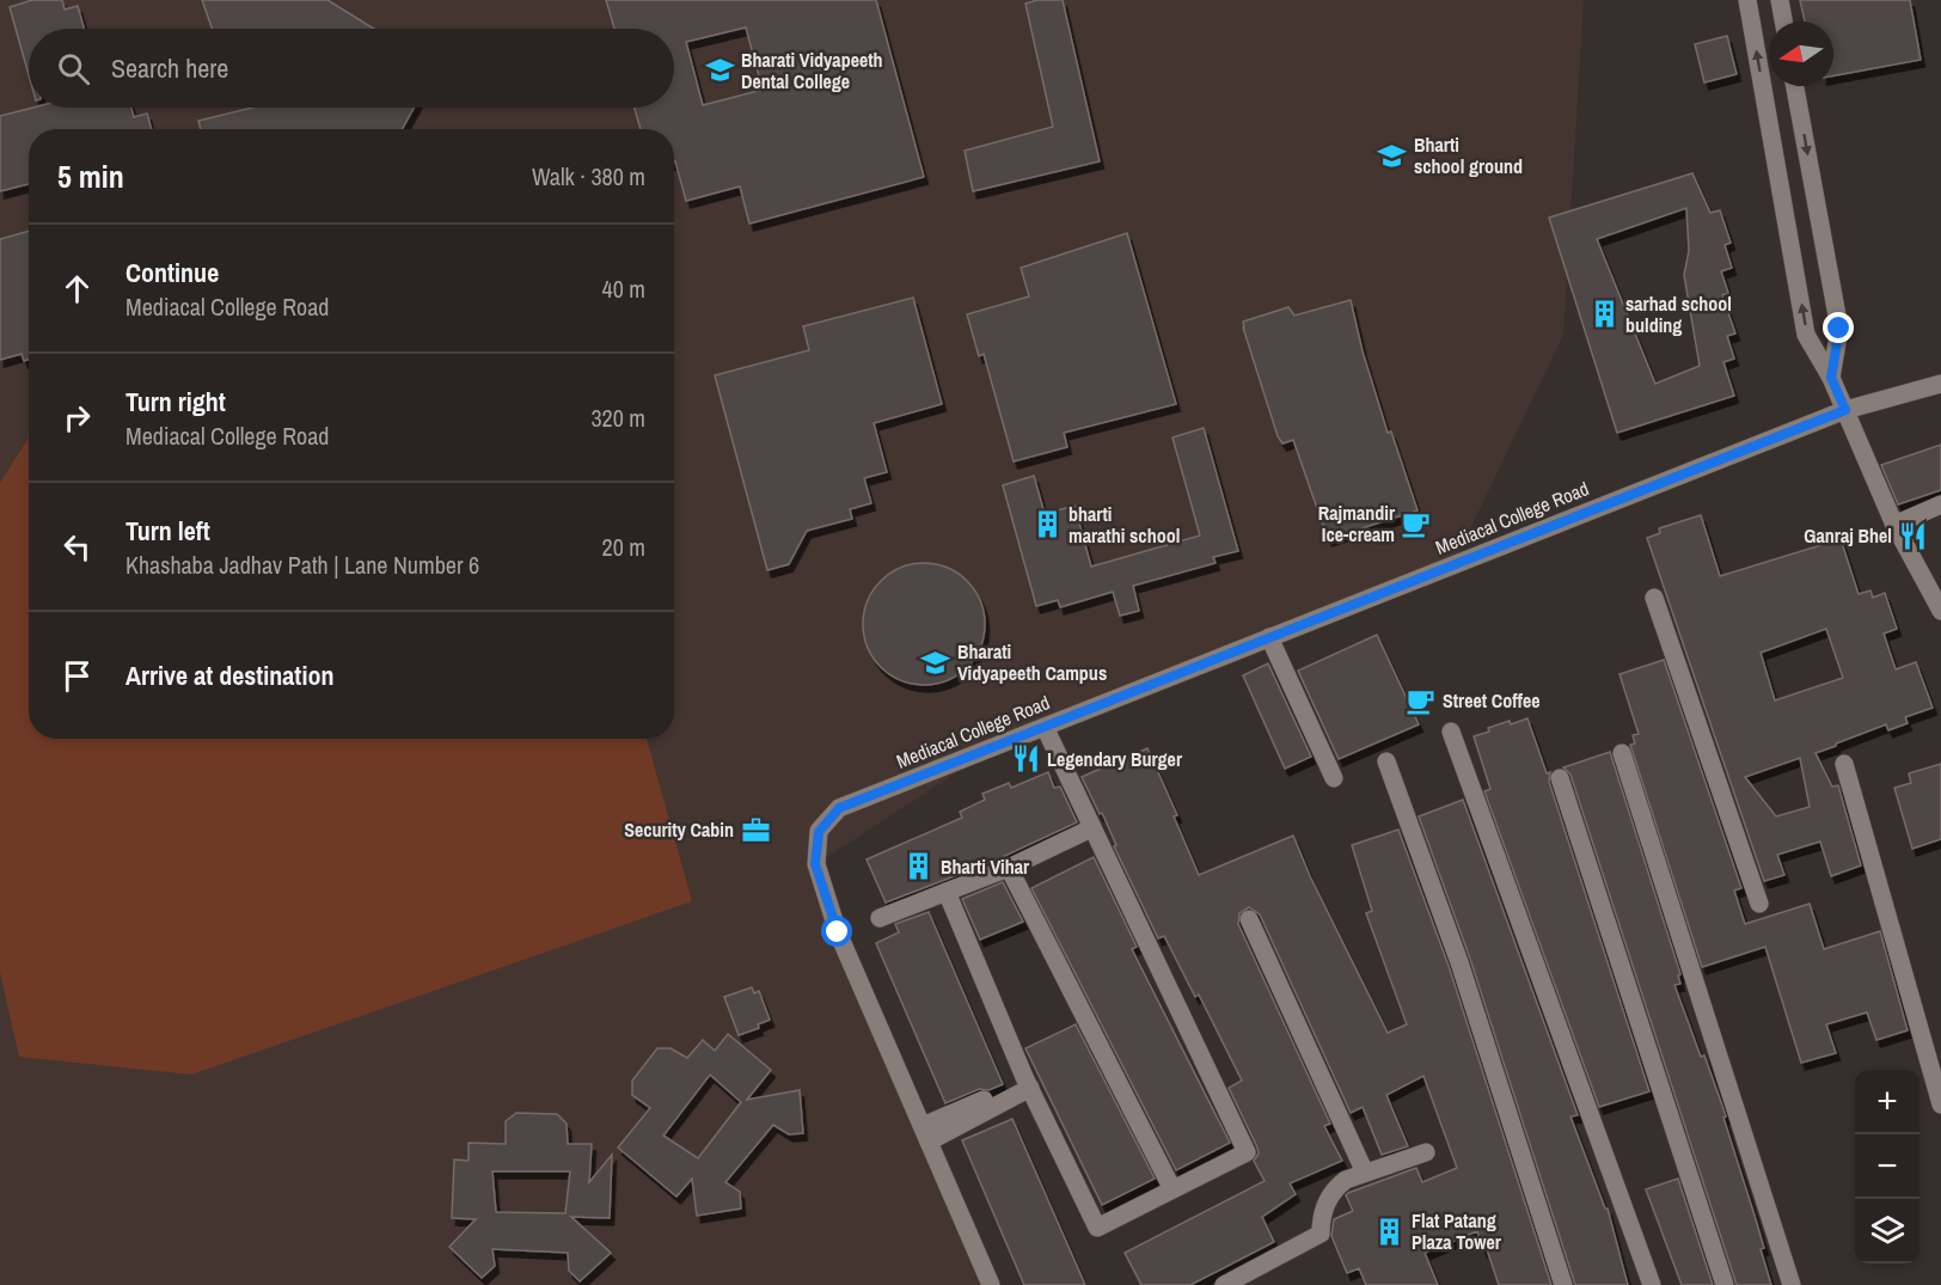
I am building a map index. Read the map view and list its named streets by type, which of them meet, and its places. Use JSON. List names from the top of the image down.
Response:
{
  "streets": {
    "street": ["Mediacal College Road"]
  },
  "places": {
    "school or university": ["Bharati Vidyapeeth Dental College", "Bharti school ground", "Bharati Vidyapeeth Campus"],
    "building": [
      "sarhad school bulding",
      "bharti marathi school",
      "Bharti Vihar",
      "Flat Patang Plaza Tower"
    ],
    "cafe": ["Rajmandir Ice-cream", "Street Coffee"],
    "restaurant": ["Ganraj Bhel", "Legendary Burger"],
    "office": ["Security Cabin"]
  },
  "north": "left",
  "page": {
    "search": "Search here",
    "heading": ["5 min", "Walk · 380 m"],
    "list": [
      ["Continue", "Mediacal College Road", "40 m"],
      ["Turn right", "Mediacal College Road", "320 m"],
      ["Turn left", "Khashaba Jadhav Path | Lane Number 6", "20 m"],
      "Arrive at destination"
    ],
    "map_buttons": ["+", "−"]
  }
}
